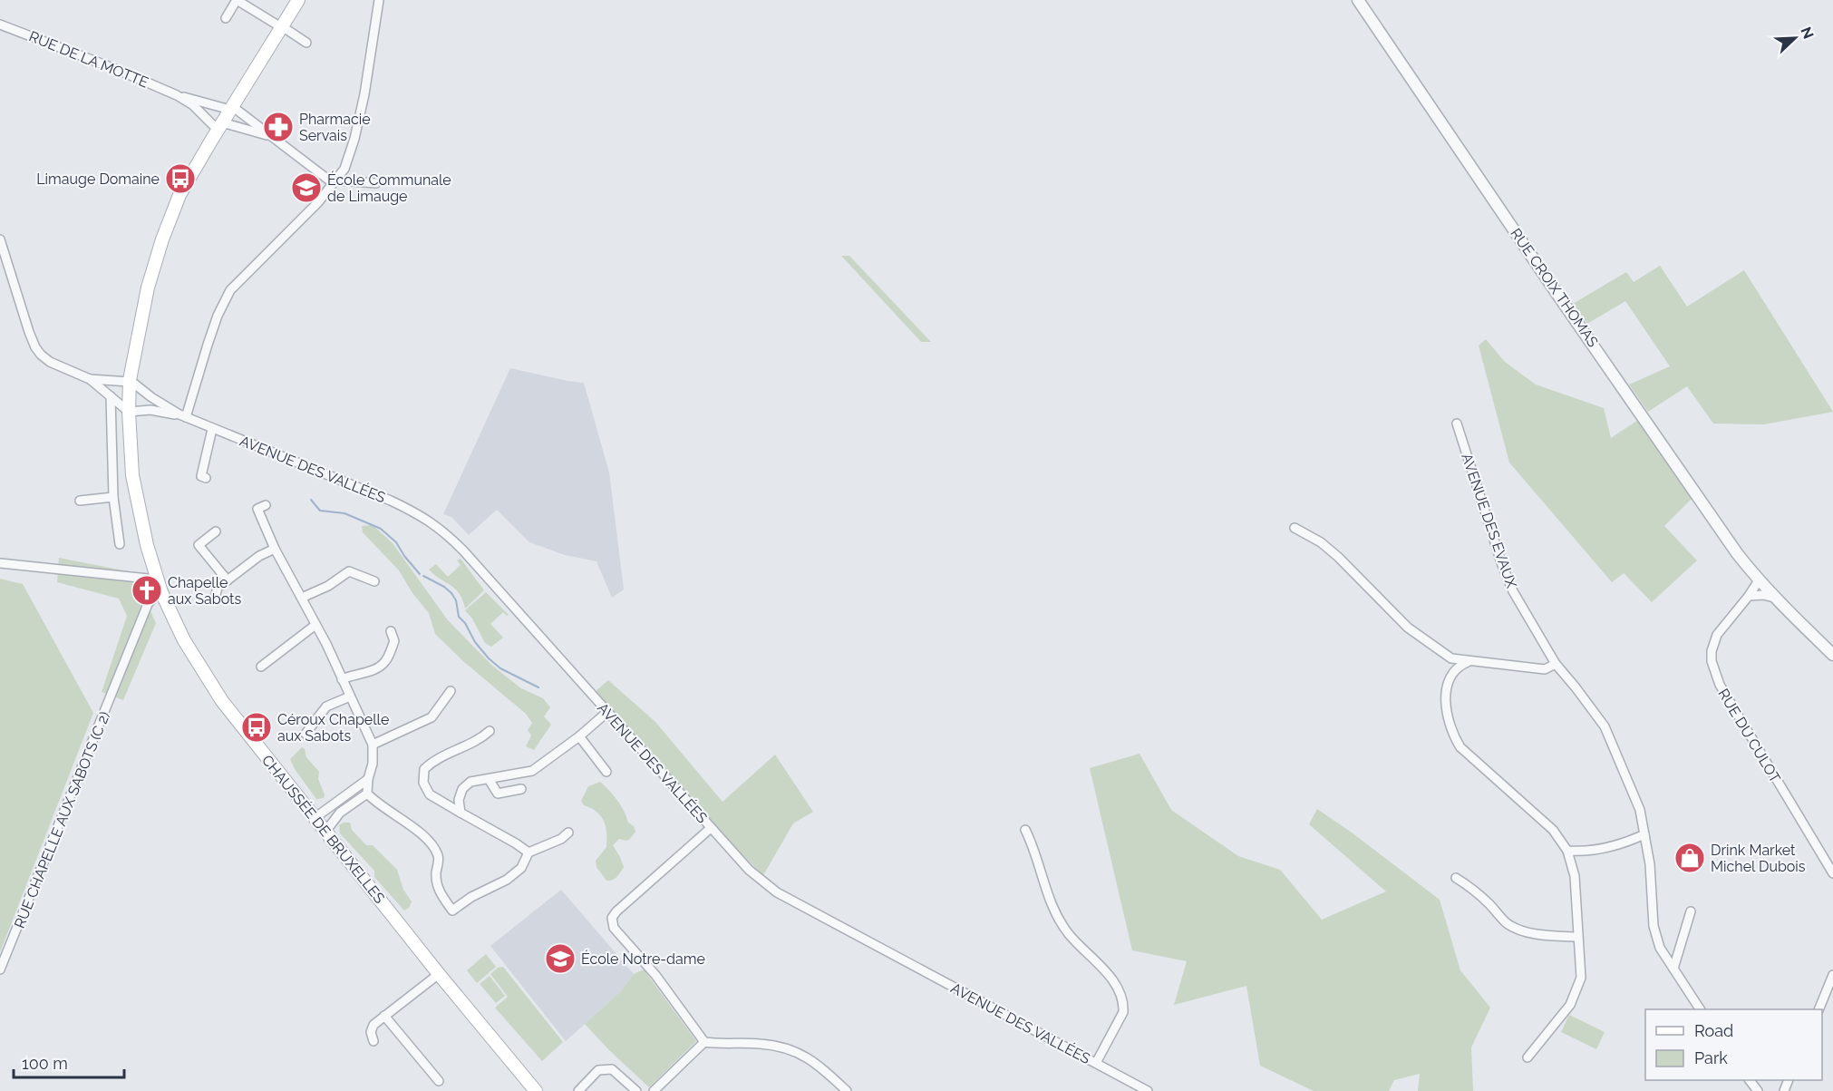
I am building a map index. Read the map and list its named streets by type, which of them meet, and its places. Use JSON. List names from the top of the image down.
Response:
{
  "streets": {
    "main road": ["CHAUSSÉE DE BRUXELLES"],
    "street": [
      "RUE DE LA MOTTE",
      "RUE CROIX THOMAS",
      "AVENUE DES VALLÉES",
      "AVENUE DES EVAUX",
      "RUE DU CULOT",
      "RUE CHAPELLE AUX SABOTS (C 2)"
    ]
  },
  "crossings": [
    ["RUE DE LA MOTTE", "CHAUSSÉE DE BRUXELLES"],
    ["AVENUE DES VALLÉES", "CHAUSSÉE DE BRUXELLES"],
    ["RUE CHAPELLE AUX SABOTS (C 2)", "CHAUSSÉE DE BRUXELLES"]
  ],
  "places": {
    "pharmacy": ["Pharmacie Servais"],
    "bus stop": ["Limauge Domaine", "Céroux Chapelle aux Sabots"],
    "school or university": ["École Communale de Limauge", "École Notre-dame"],
    "church": ["Chapelle aux Sabots"],
    "shop": ["Drink Market Michel Dubois"]
  },
  "legend": ["Road", "Park"],
  "scale_bar": "100 m",
  "north": "top right"
}
